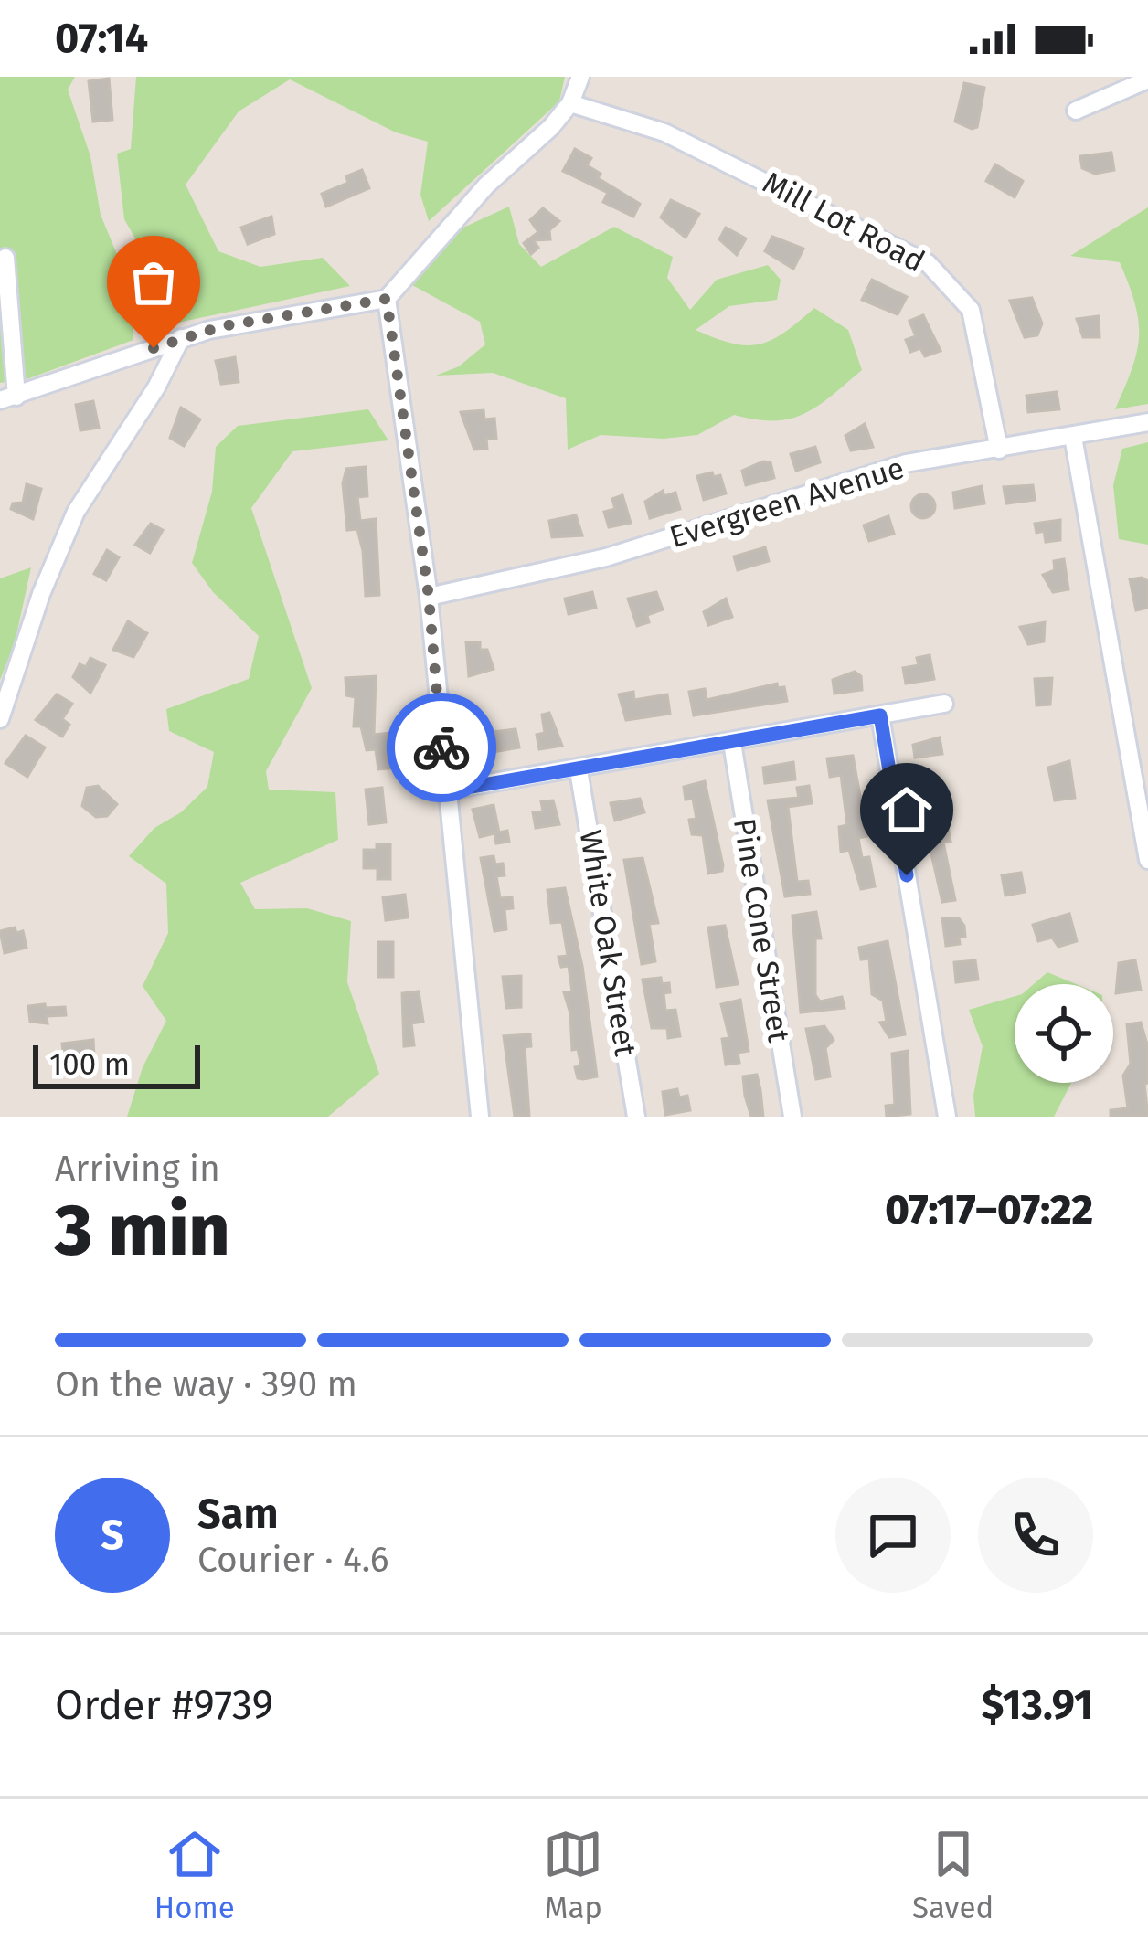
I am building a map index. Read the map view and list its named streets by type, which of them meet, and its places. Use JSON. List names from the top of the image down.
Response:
{
  "streets": {
    "street": [
      "Mill Lot Road",
      "Evergreen Avenue",
      "Pine Cone Street",
      "White Oak Street"
    ]
  },
  "crossings": [
    ["Mill Lot Road", "Evergreen Avenue"]
  ],
  "scale_bar": "100 m",
  "page": {
    "status": "07:14",
    "scale": "100 m",
    "heading": ["3 min", "Arriving in", "07:17–07:22"],
    "panel": [
      "Sam",
      "Courier · 4.6",
      "Order #9739",
      "$13.91"
    ],
    "bar": "On the way · 390 m",
    "round": "S",
    "tabs": ["Home", "Map", "Saved"]
  }
}
